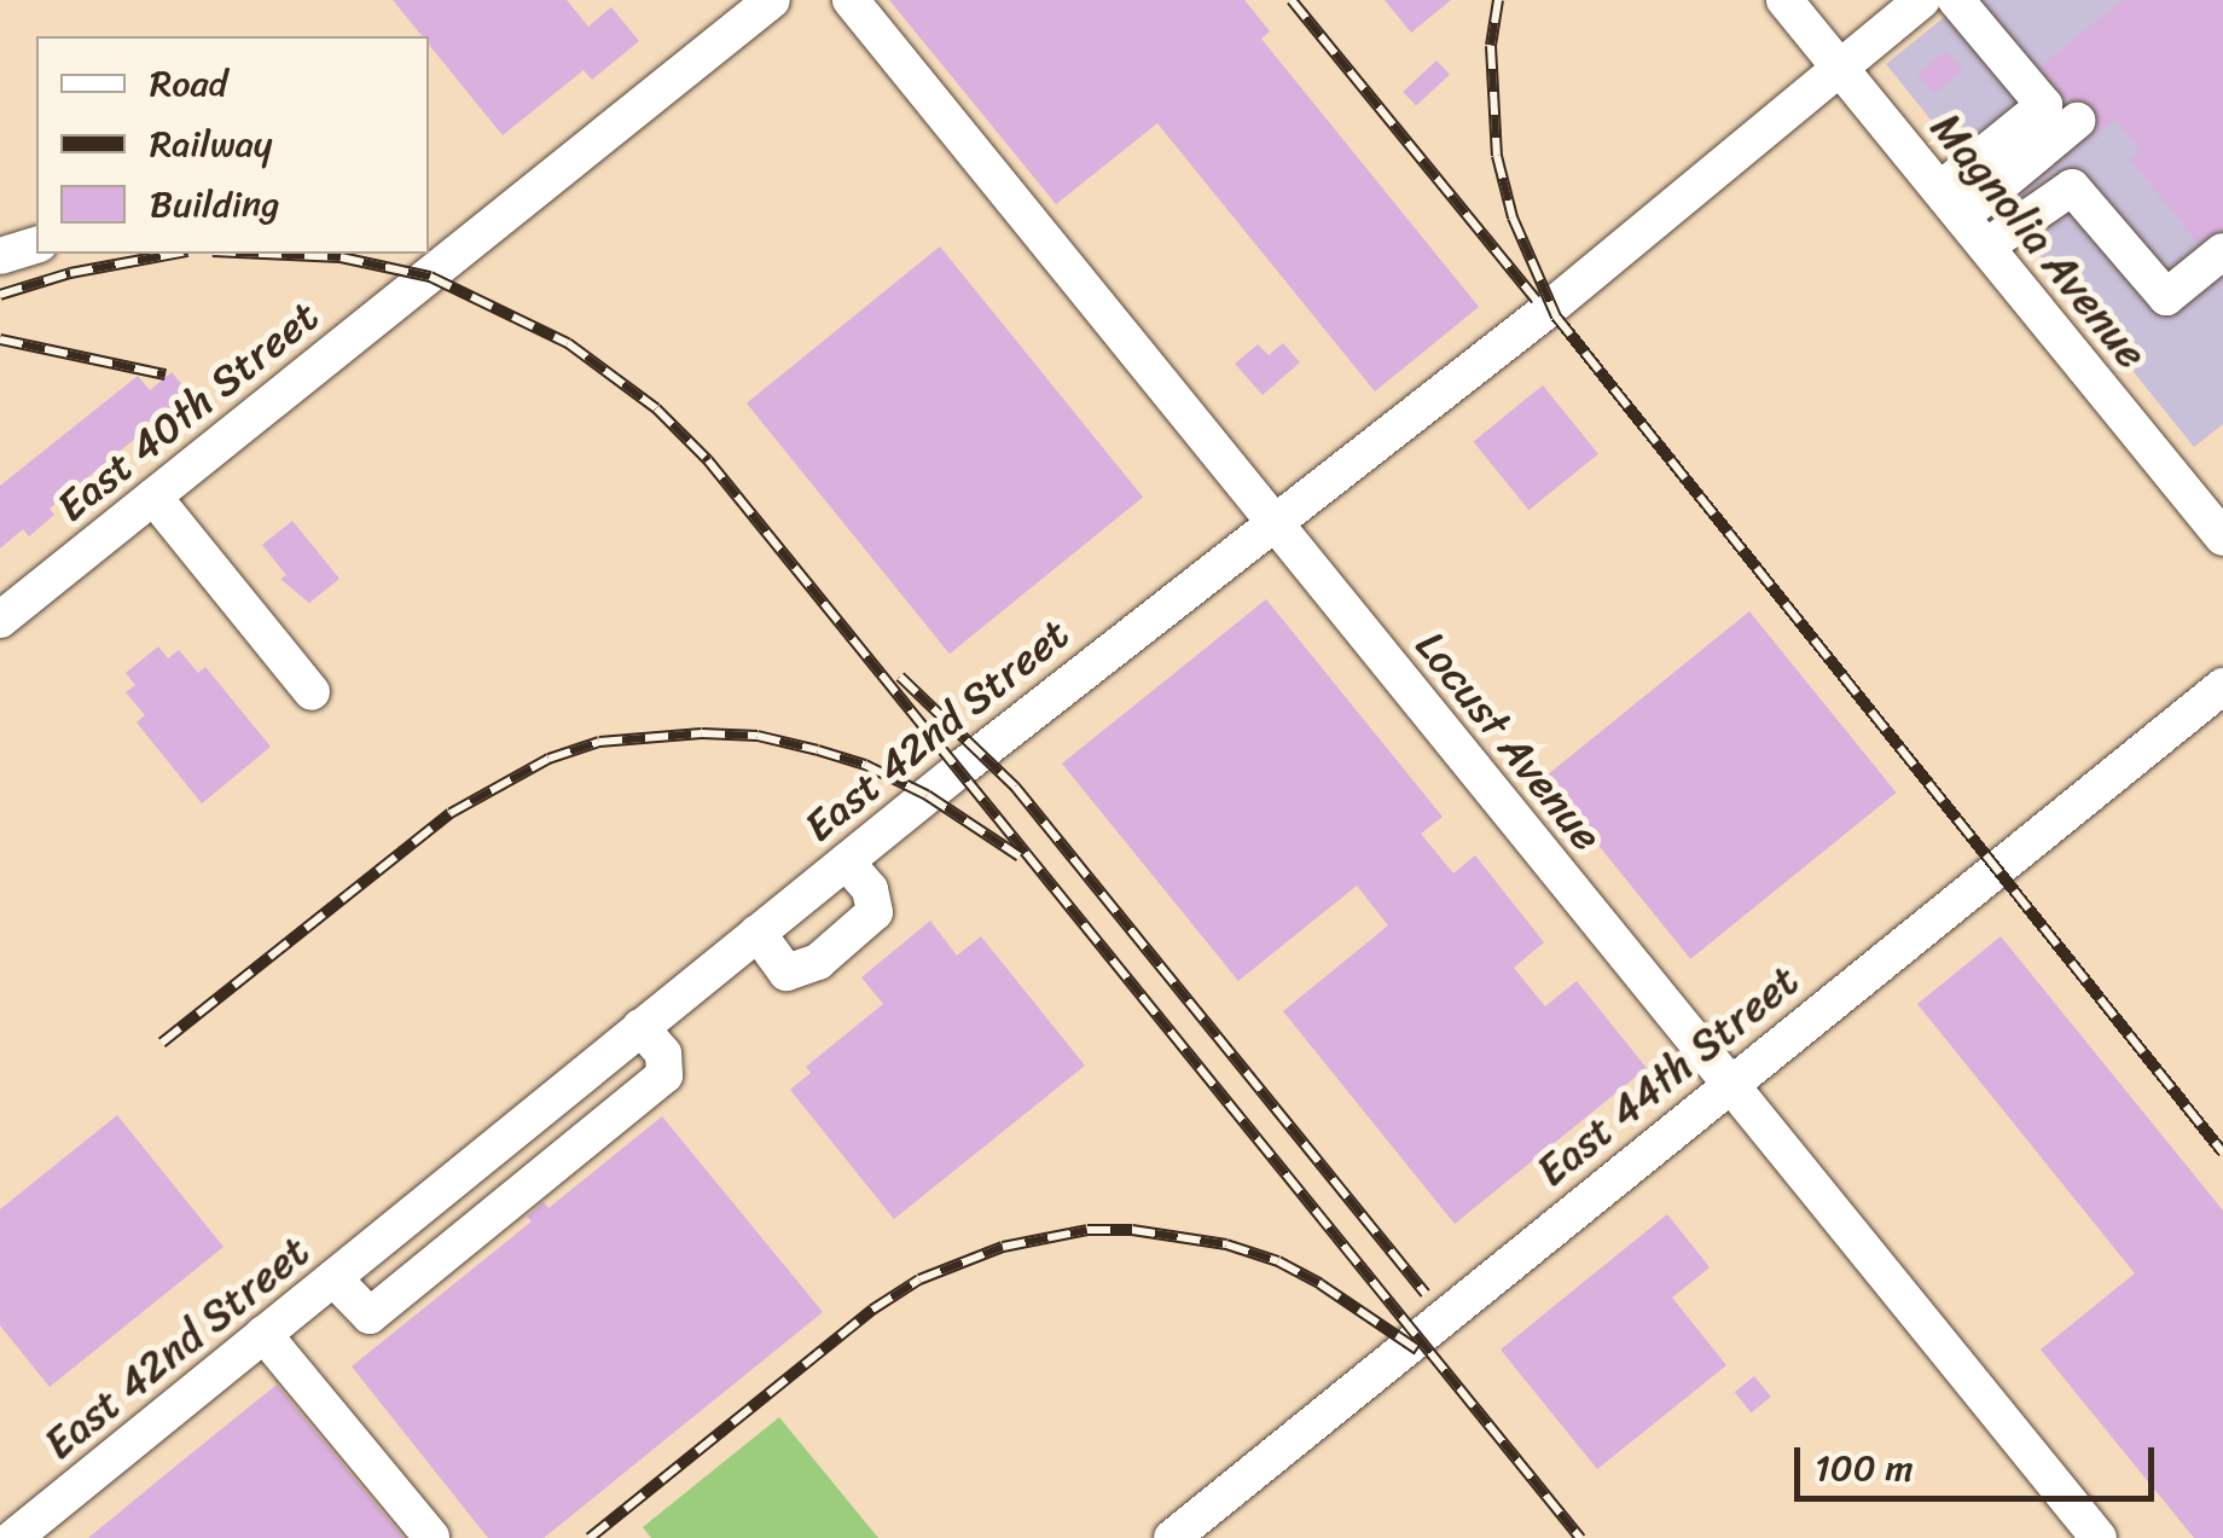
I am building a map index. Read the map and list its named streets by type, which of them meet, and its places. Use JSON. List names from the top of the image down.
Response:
{
  "streets": {
    "street": [
      "Magnolia Avenue",
      "East 40th Street",
      "East 42nd Street",
      "Locust Avenue",
      "East 44th Street"
    ]
  },
  "crossings": [
    ["Magnolia Avenue", "East 42nd Street"],
    ["East 42nd Street", "Locust Avenue"],
    ["Locust Avenue", "East 44th Street"]
  ],
  "legend": ["Road", "Railway", "Building"],
  "scale_bar": "100 m"
}
